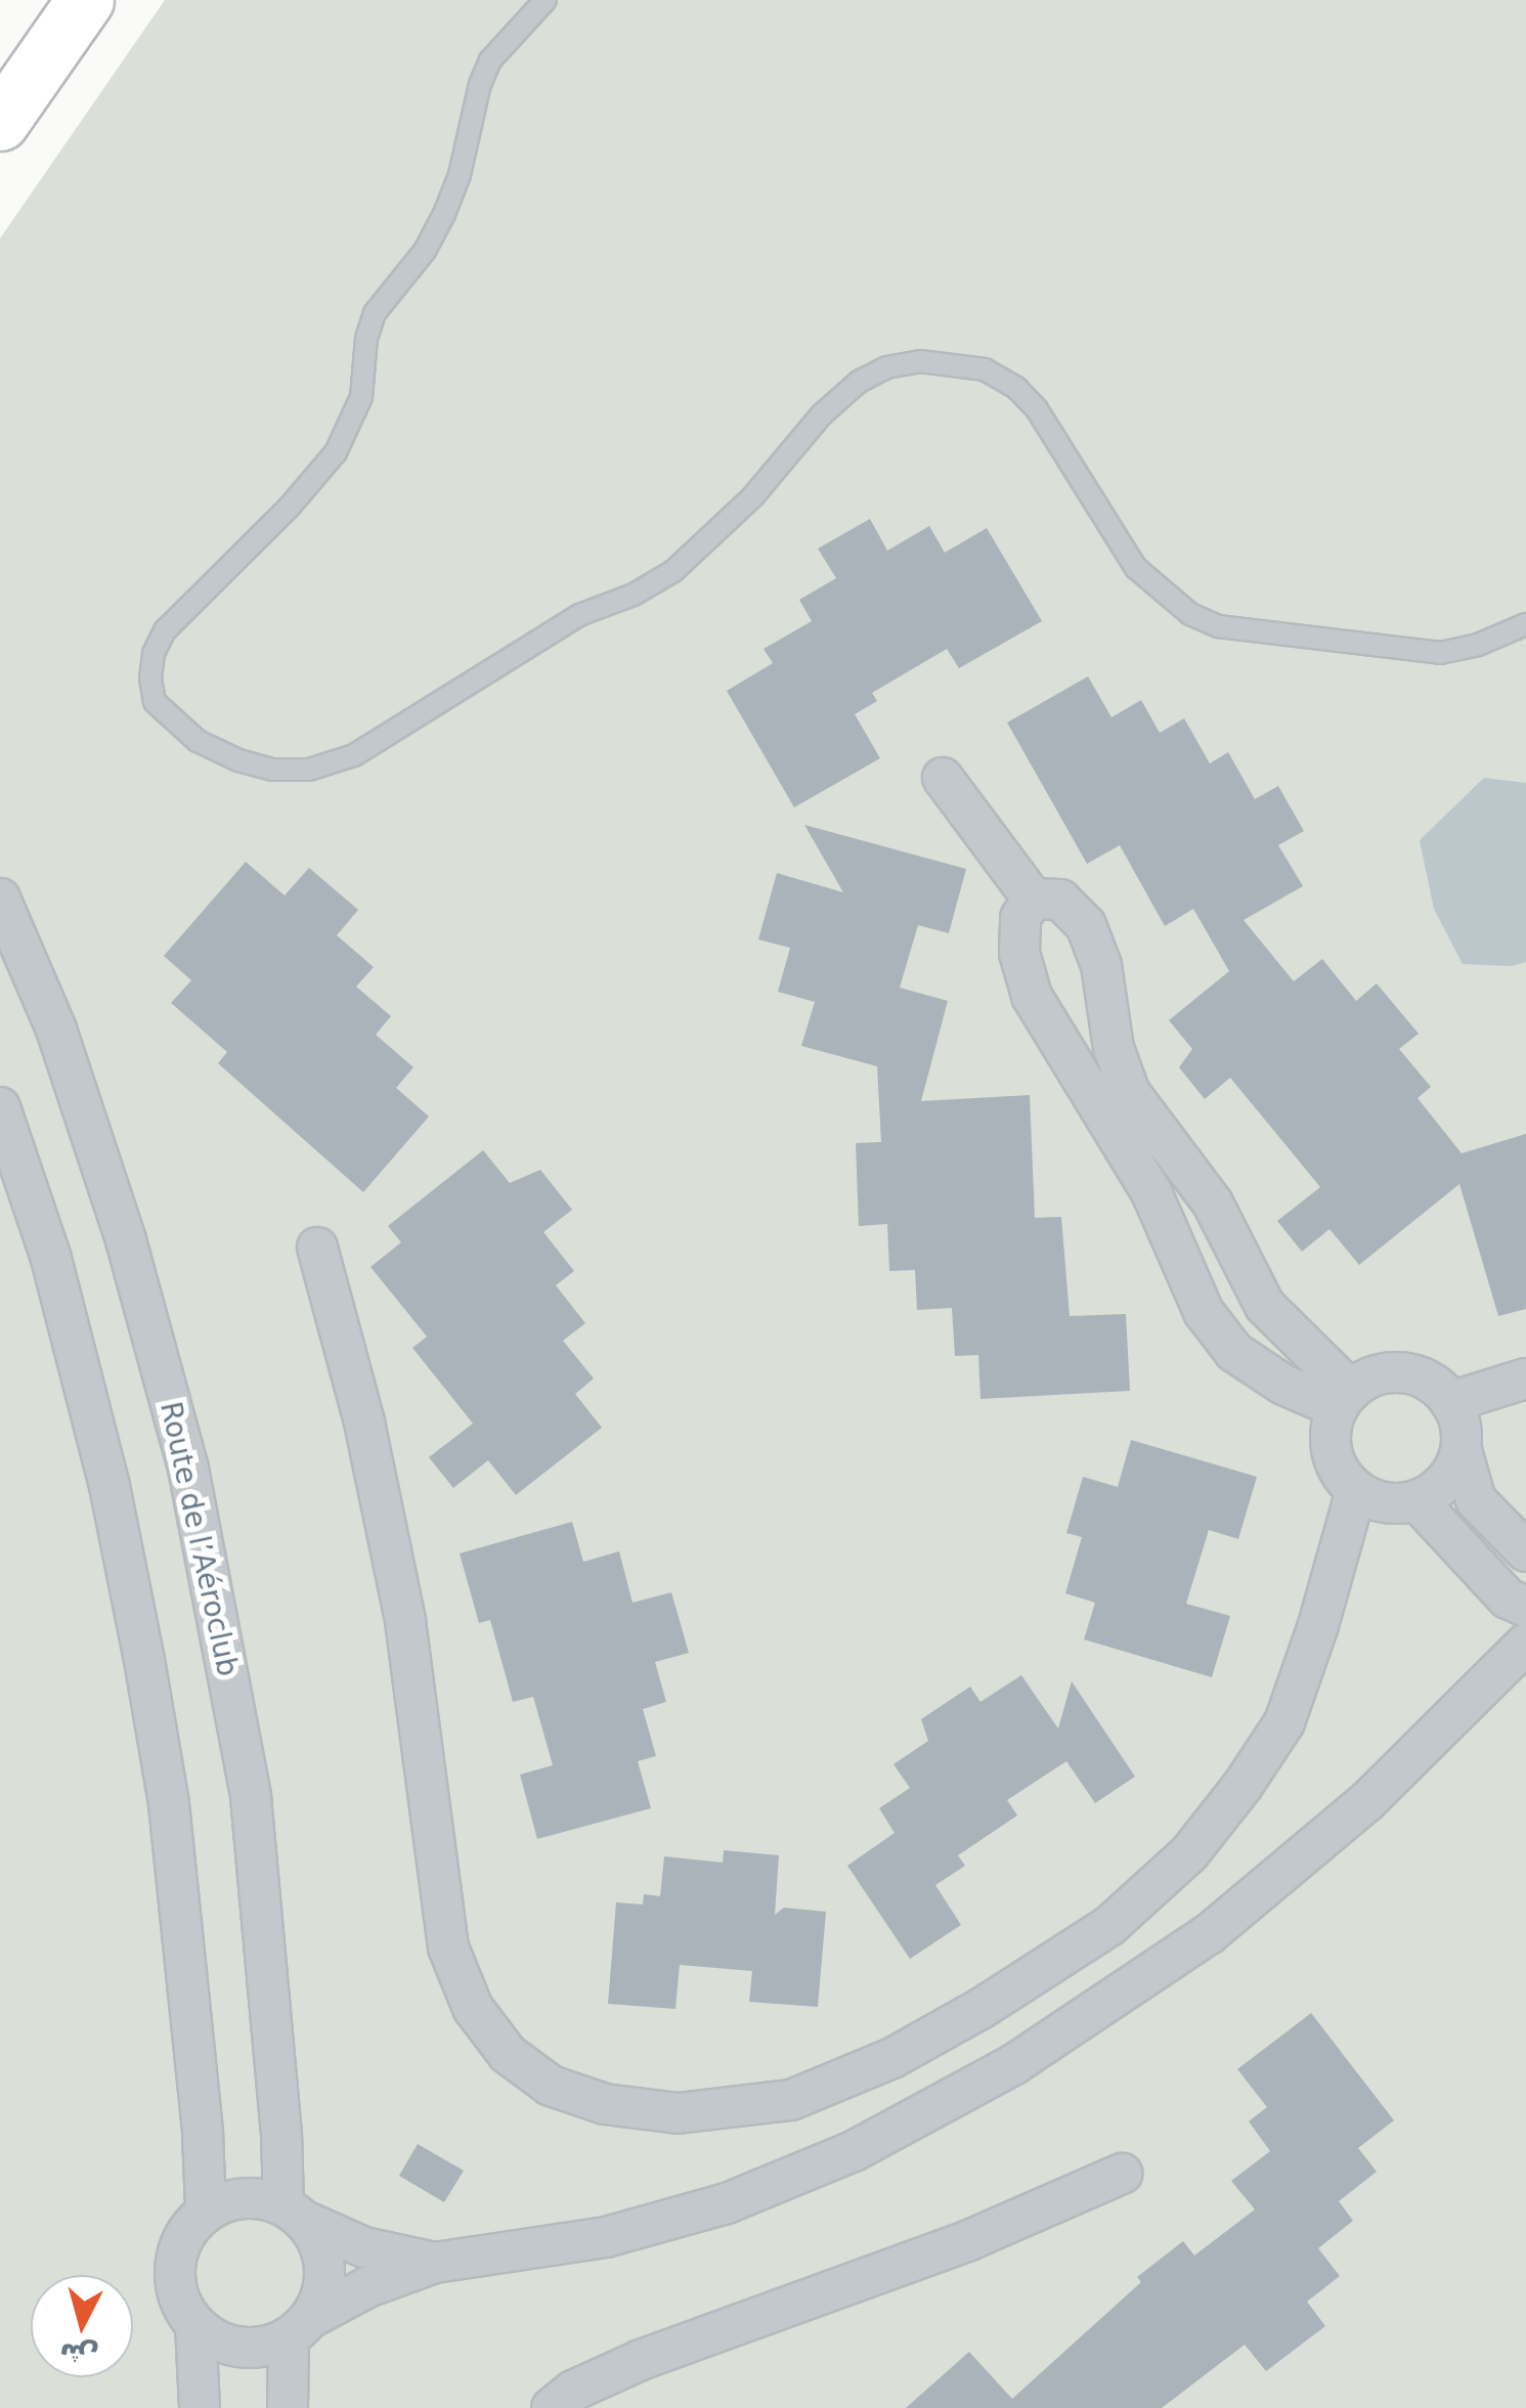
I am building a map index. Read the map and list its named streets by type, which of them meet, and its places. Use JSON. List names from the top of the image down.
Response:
{
  "streets": {
    "street": ["Route de l’Aéroclub"]
  },
  "north": "bottom"
}
